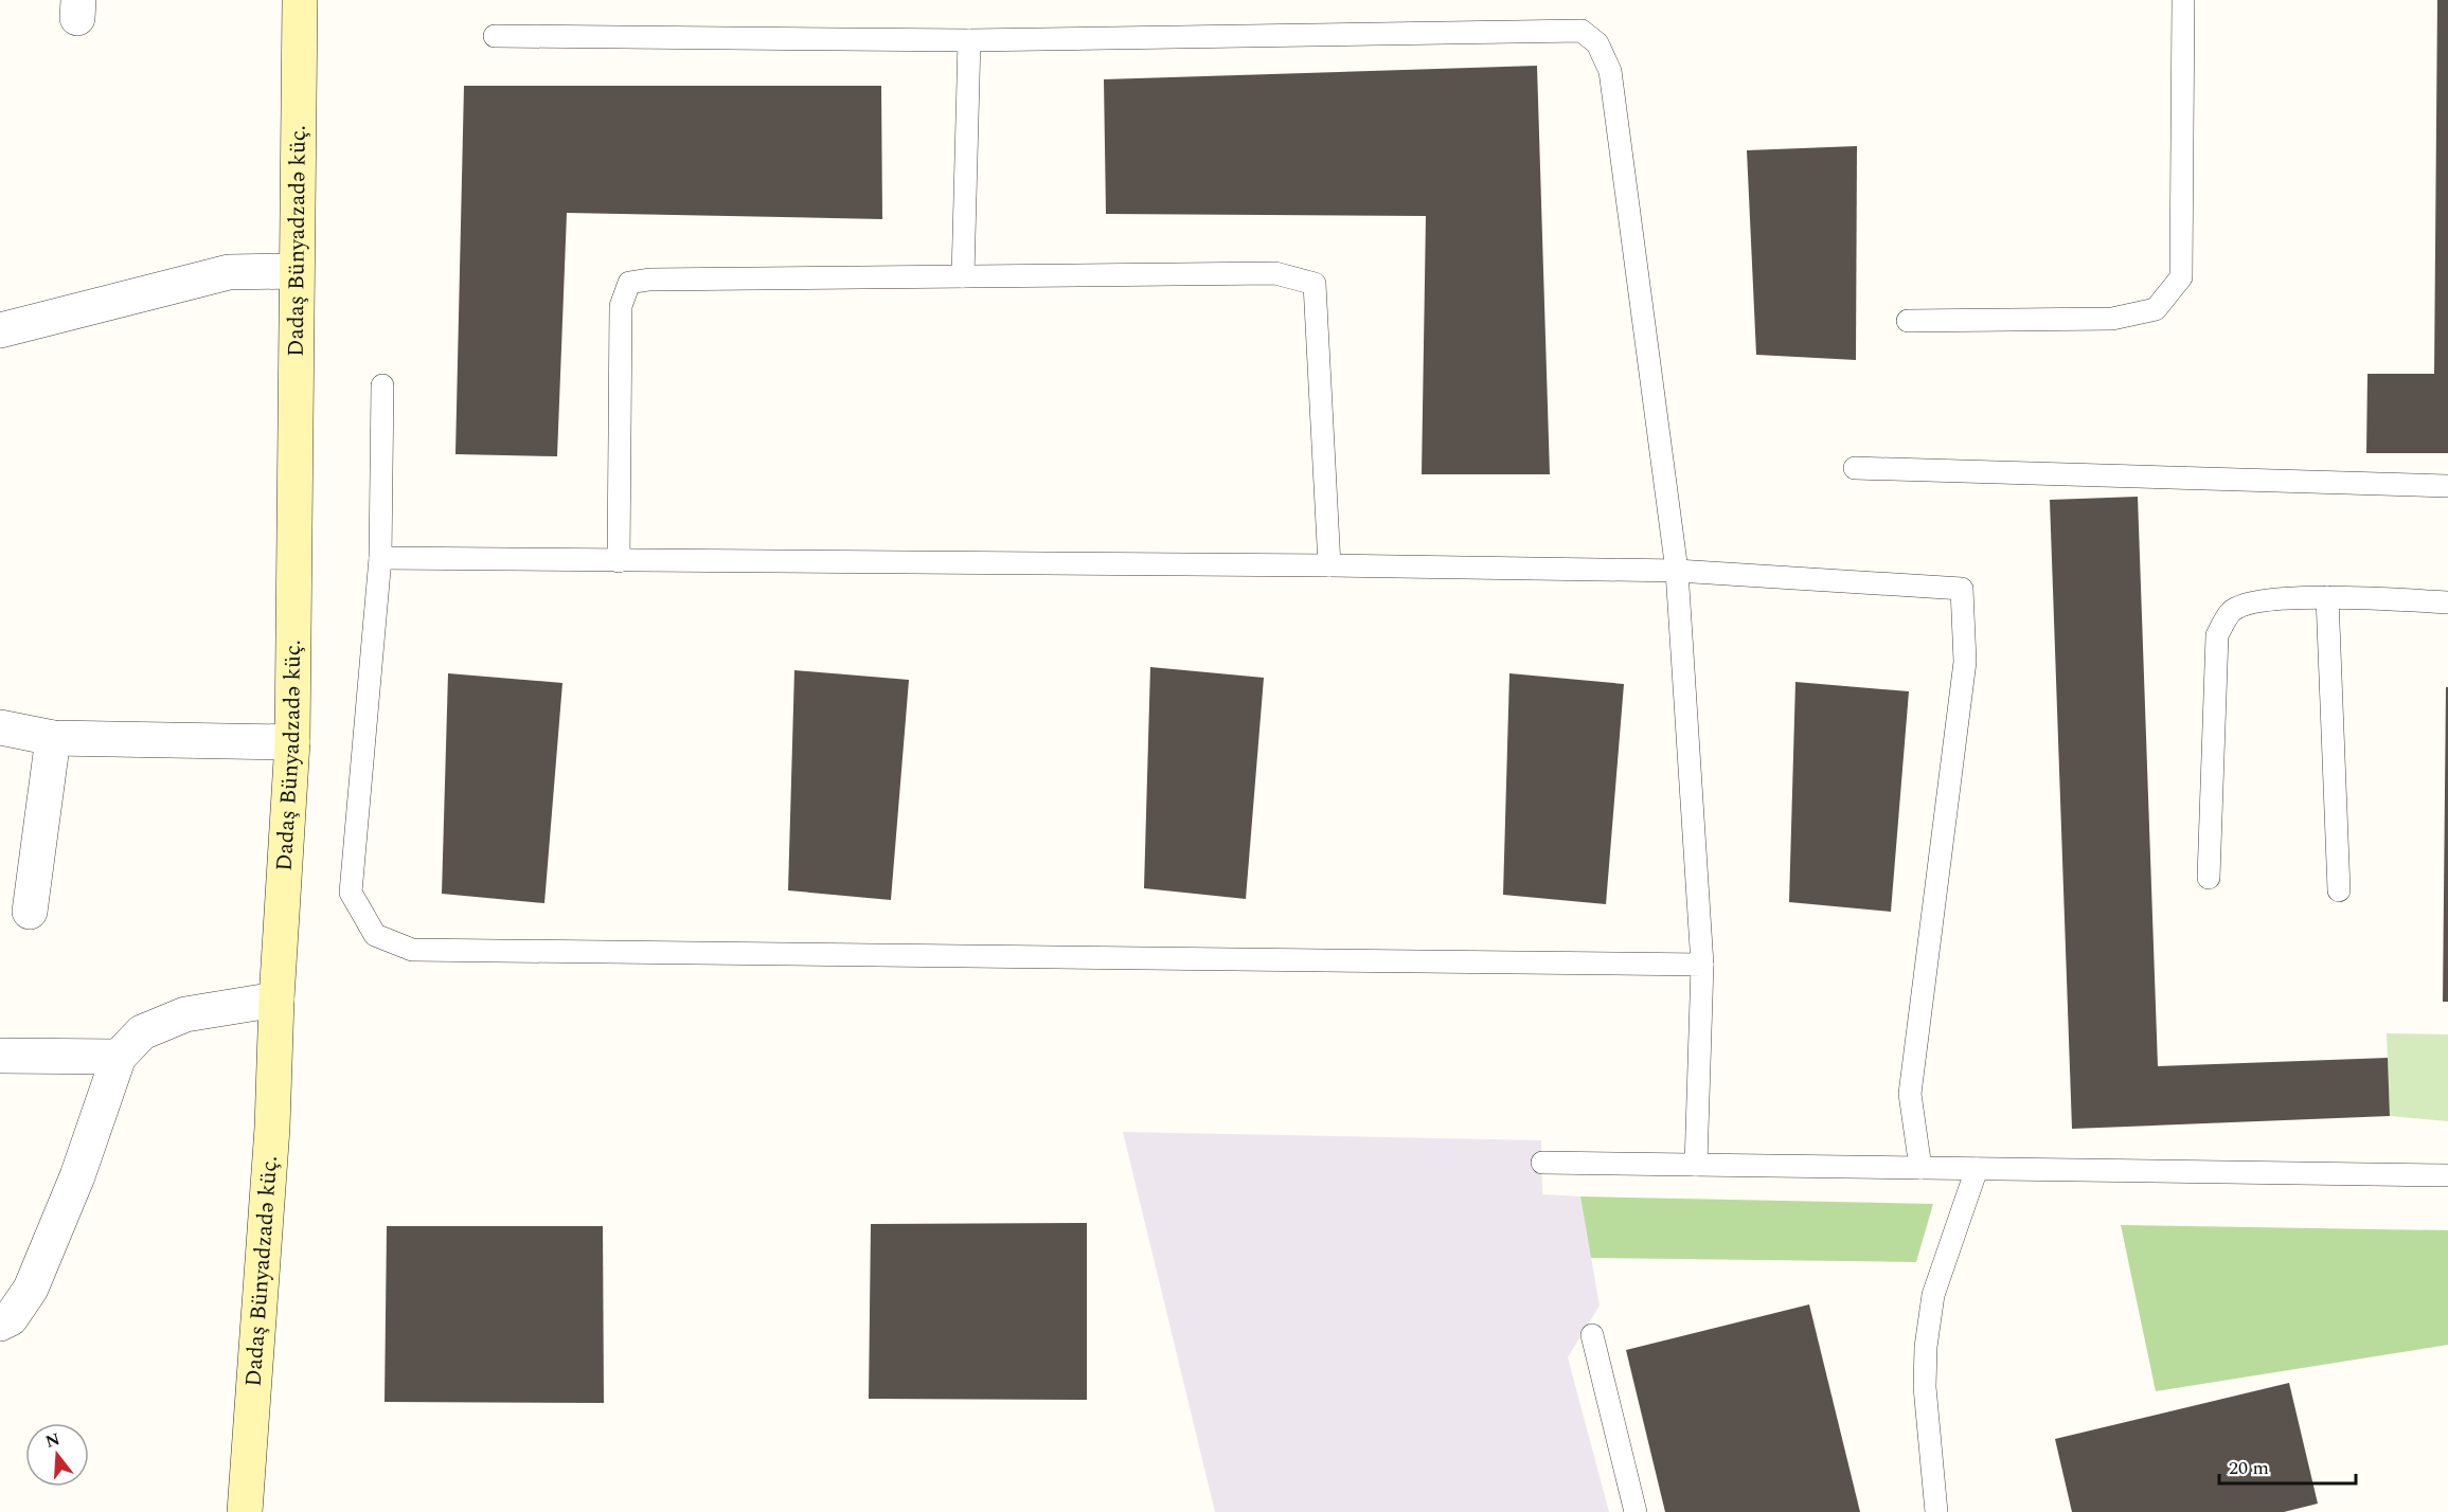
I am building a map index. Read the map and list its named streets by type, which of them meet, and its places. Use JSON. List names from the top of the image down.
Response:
{
  "streets": {
    "street": ["Dadaş Bünyadzadə küç."]
  },
  "scale_bar": "20 m",
  "north": "top"
}
